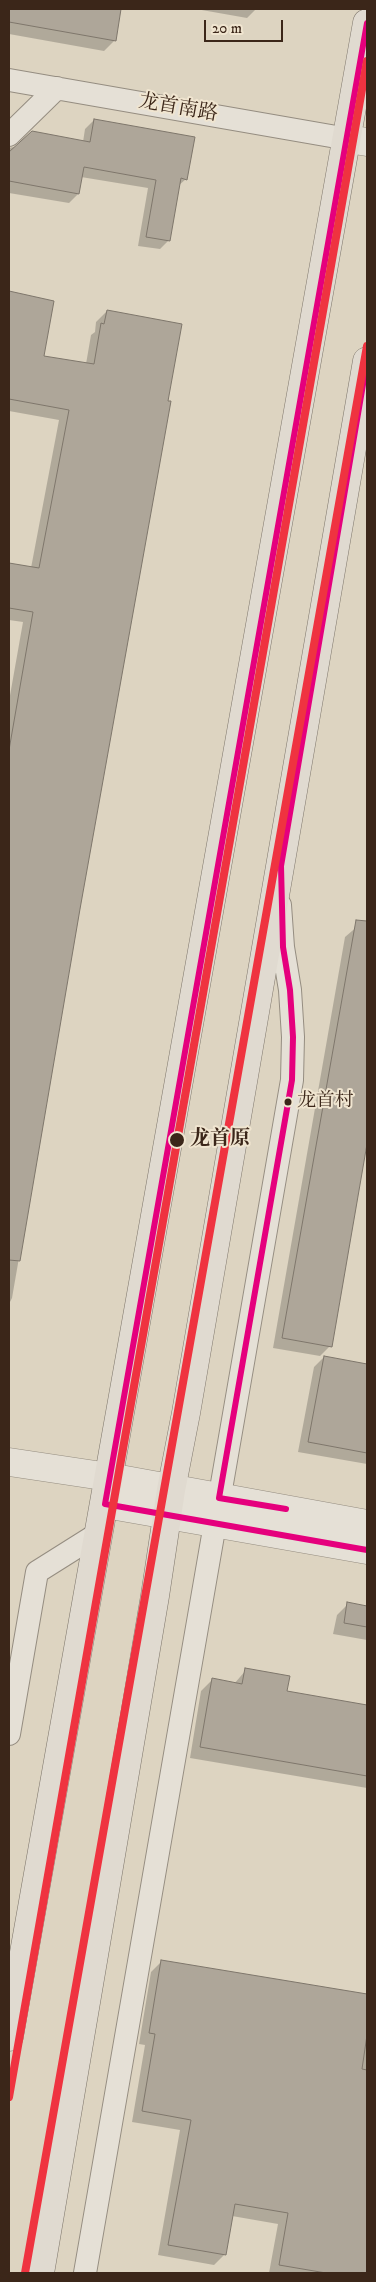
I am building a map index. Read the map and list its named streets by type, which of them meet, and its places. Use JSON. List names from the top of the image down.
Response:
{
  "streets": {
    "street": ["龙首南路"]
  },
  "places": ["龙首村", "龙首原"],
  "scale_bar": "20 m"
}
